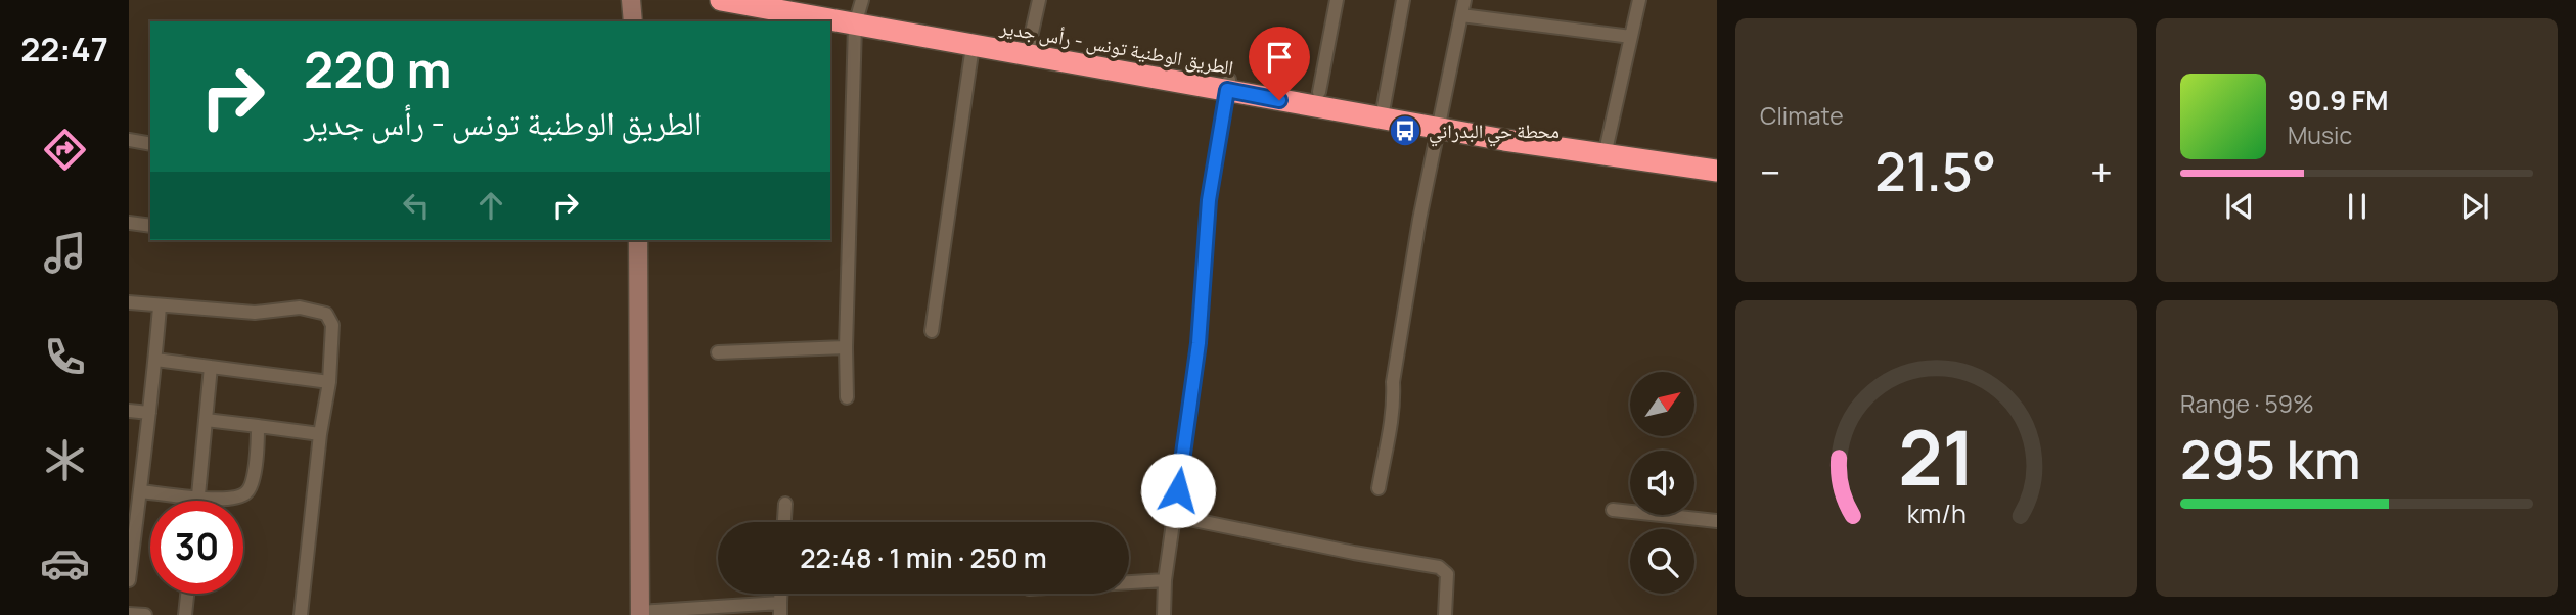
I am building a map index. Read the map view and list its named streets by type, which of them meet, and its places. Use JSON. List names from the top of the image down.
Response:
{
  "streets": {
    "highway": ["الطريق الوطنية تونس - رأس جدير"]
  },
  "places": {
    "bus stop": ["محطة حي البدراني"]
  },
  "north": "top right",
  "page": {
    "tabs": "22:47",
    "tile": [
      "Climate",
      ["Range · 59%", "295 km"]
    ],
    "turn": ["220 m", "الطريق الوطنية تونس - رأس جدير"],
    "song": ["90.9 FM", "Music"],
    "heat": ["−", "21.5°", "+"],
    "limit": "30",
    "trip": "22:48 · 1 min · 250 m",
    "gauge": ["21", "km/h"]
  }
}
